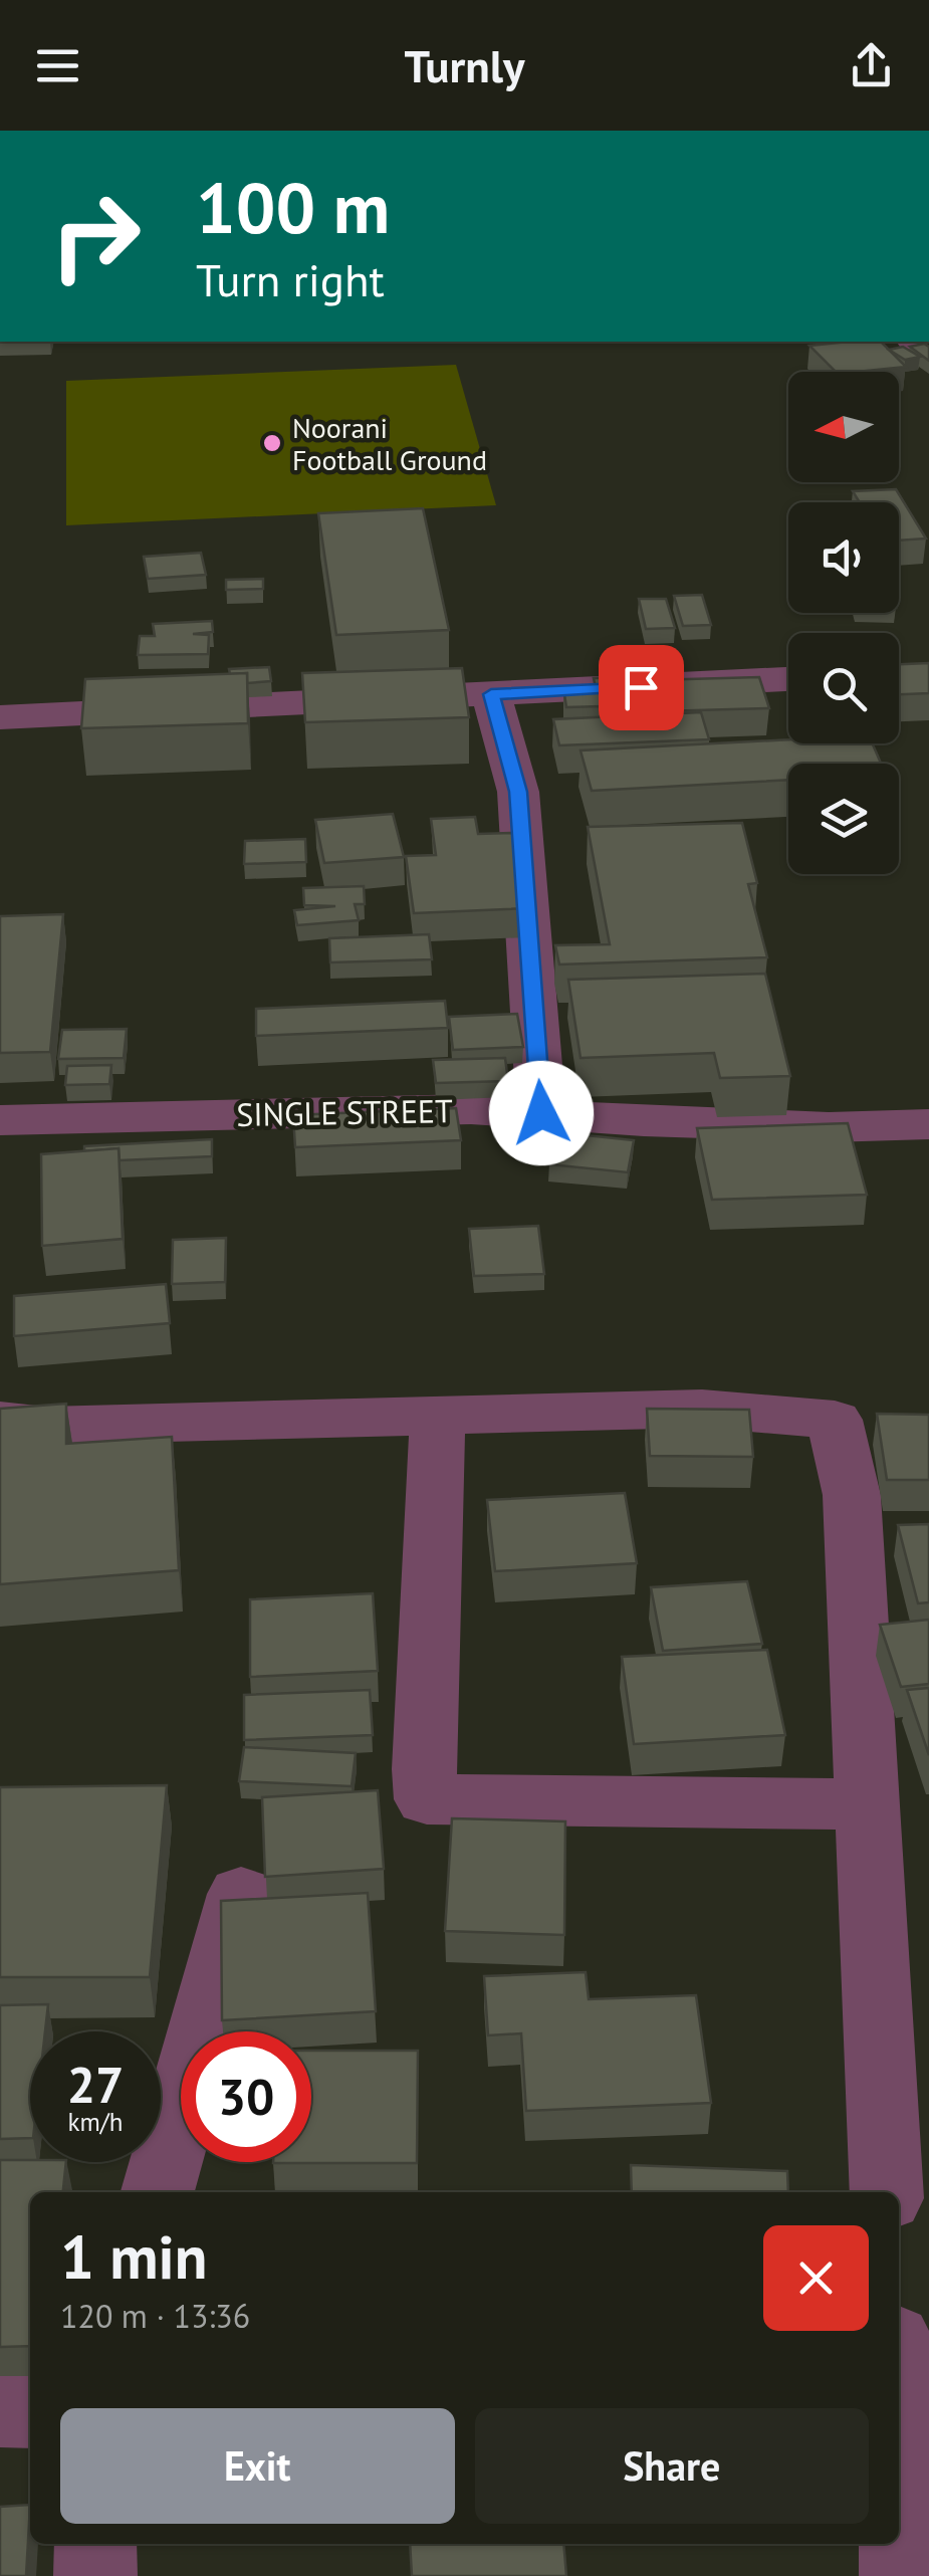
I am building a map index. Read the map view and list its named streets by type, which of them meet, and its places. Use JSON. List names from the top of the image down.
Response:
{
  "streets": {
    "street": ["SINGLE STREET"]
  },
  "places": ["Noorani Football Ground"],
  "north": "left",
  "page": {
    "header": "Turnly",
    "turn": ["100 m", "Turn right"],
    "speed": "27 km/h",
    "limit": "30",
    "heading": ["1 min", "120 m · 13:36"],
    "buttons": ["Exit", "Share"]
  }
}
